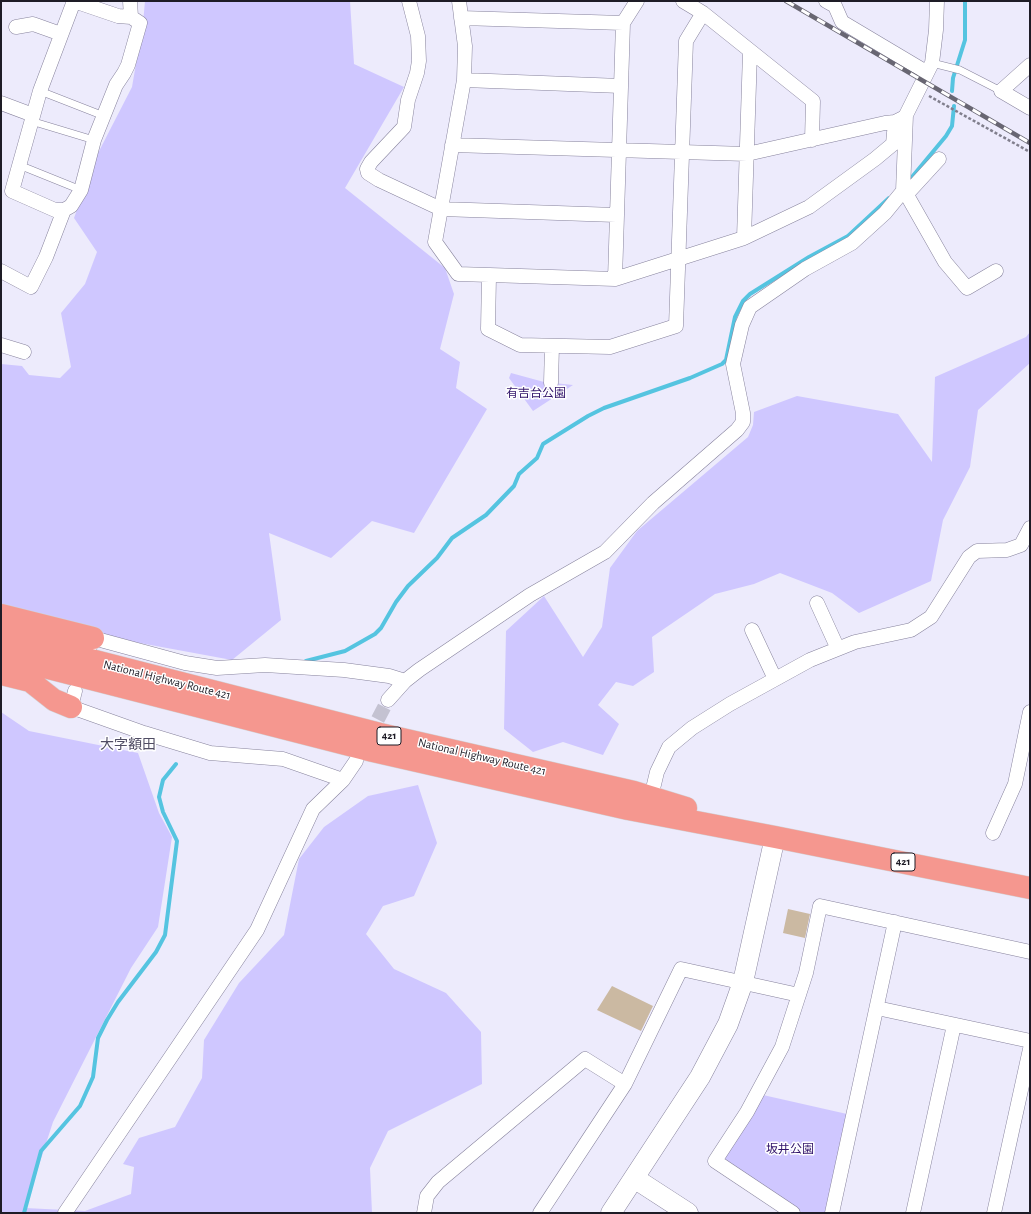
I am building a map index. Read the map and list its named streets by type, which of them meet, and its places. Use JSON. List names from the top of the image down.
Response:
{
  "streets": {
    "highway": ["National Highway Route 421", "421"]
  },
  "districts": ["大字額田"],
  "parks": ["有吉台公園", "坂井公園"]
}
